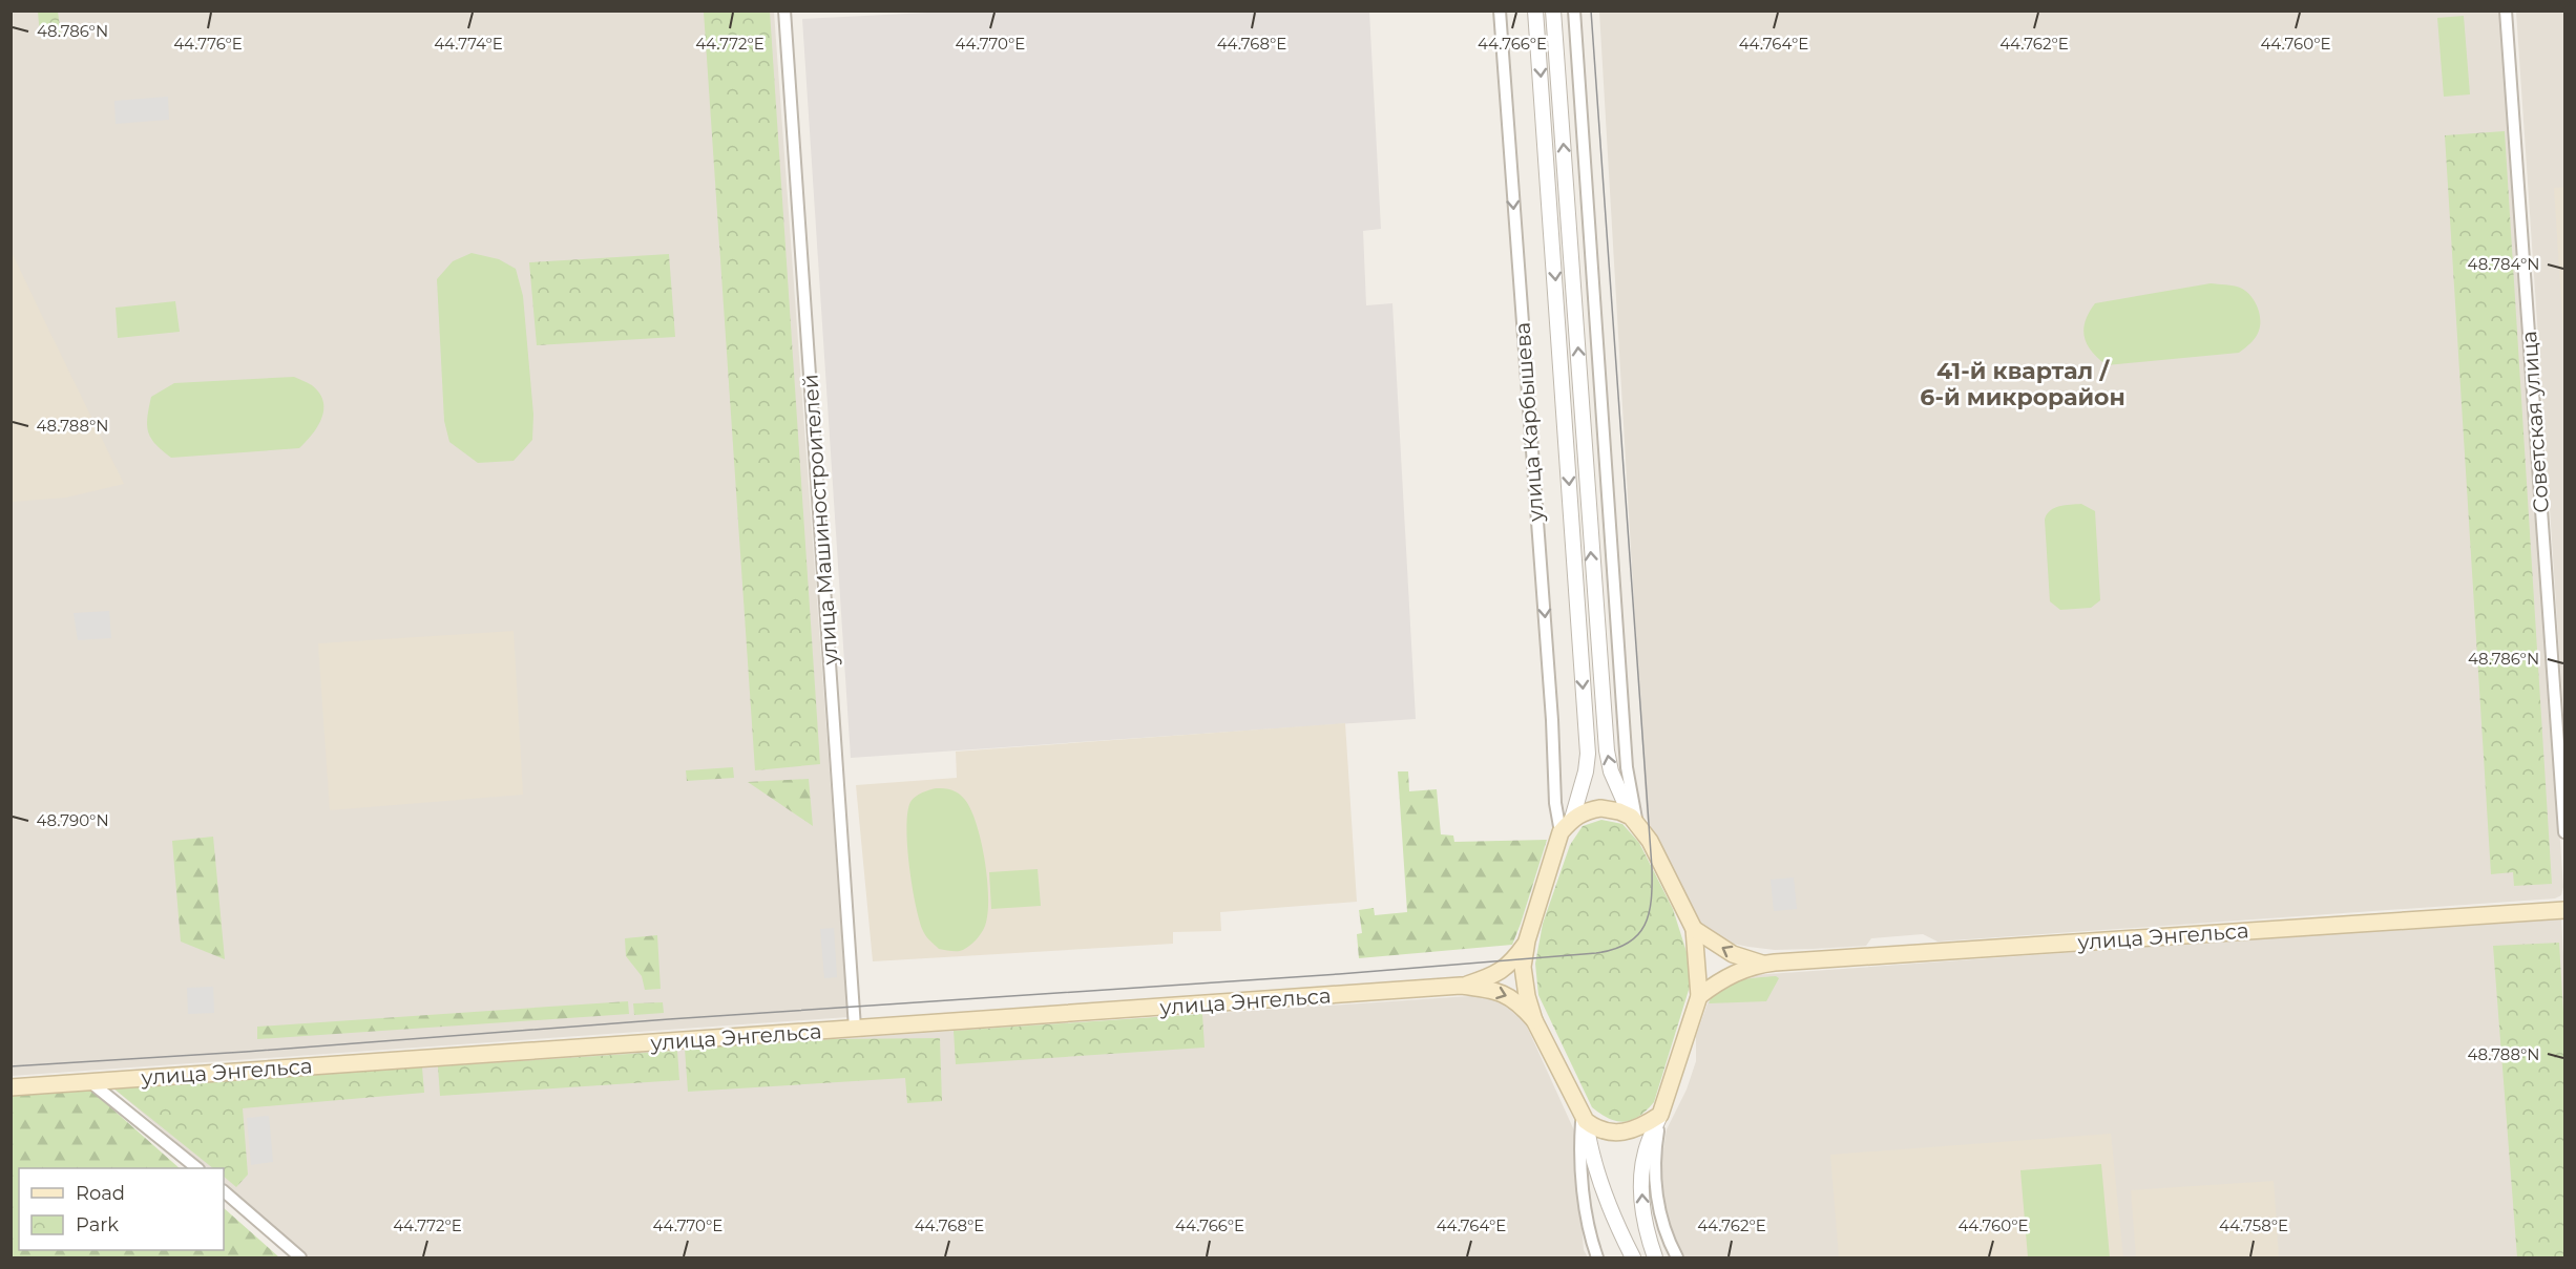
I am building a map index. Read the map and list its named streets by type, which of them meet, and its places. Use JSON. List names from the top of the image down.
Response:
{
  "streets": {
    "main road": ["улица Карбышева", "улица Энгельса"],
    "street": ["Советская улица", "улица Машиностроителей"]
  },
  "crossings": [
    ["улица Карбышева", "улица Энгельса"],
    ["улица Машиностроителей", "улица Энгельса"]
  ],
  "districts": ["41-й квартал / 6-й микрорайон"],
  "legend": ["Road", "Park"],
  "coordinates": [
    "48.786°N",
    "44.764°E",
    "44.760°E",
    "44.776°E",
    "44.774°E",
    "44.772°E",
    "44.770°E",
    "44.768°E",
    "44.766°E",
    "44.762°E",
    "48.784°N",
    "48.788°N",
    "48.790°N",
    "44.758°E"
  ]
}
